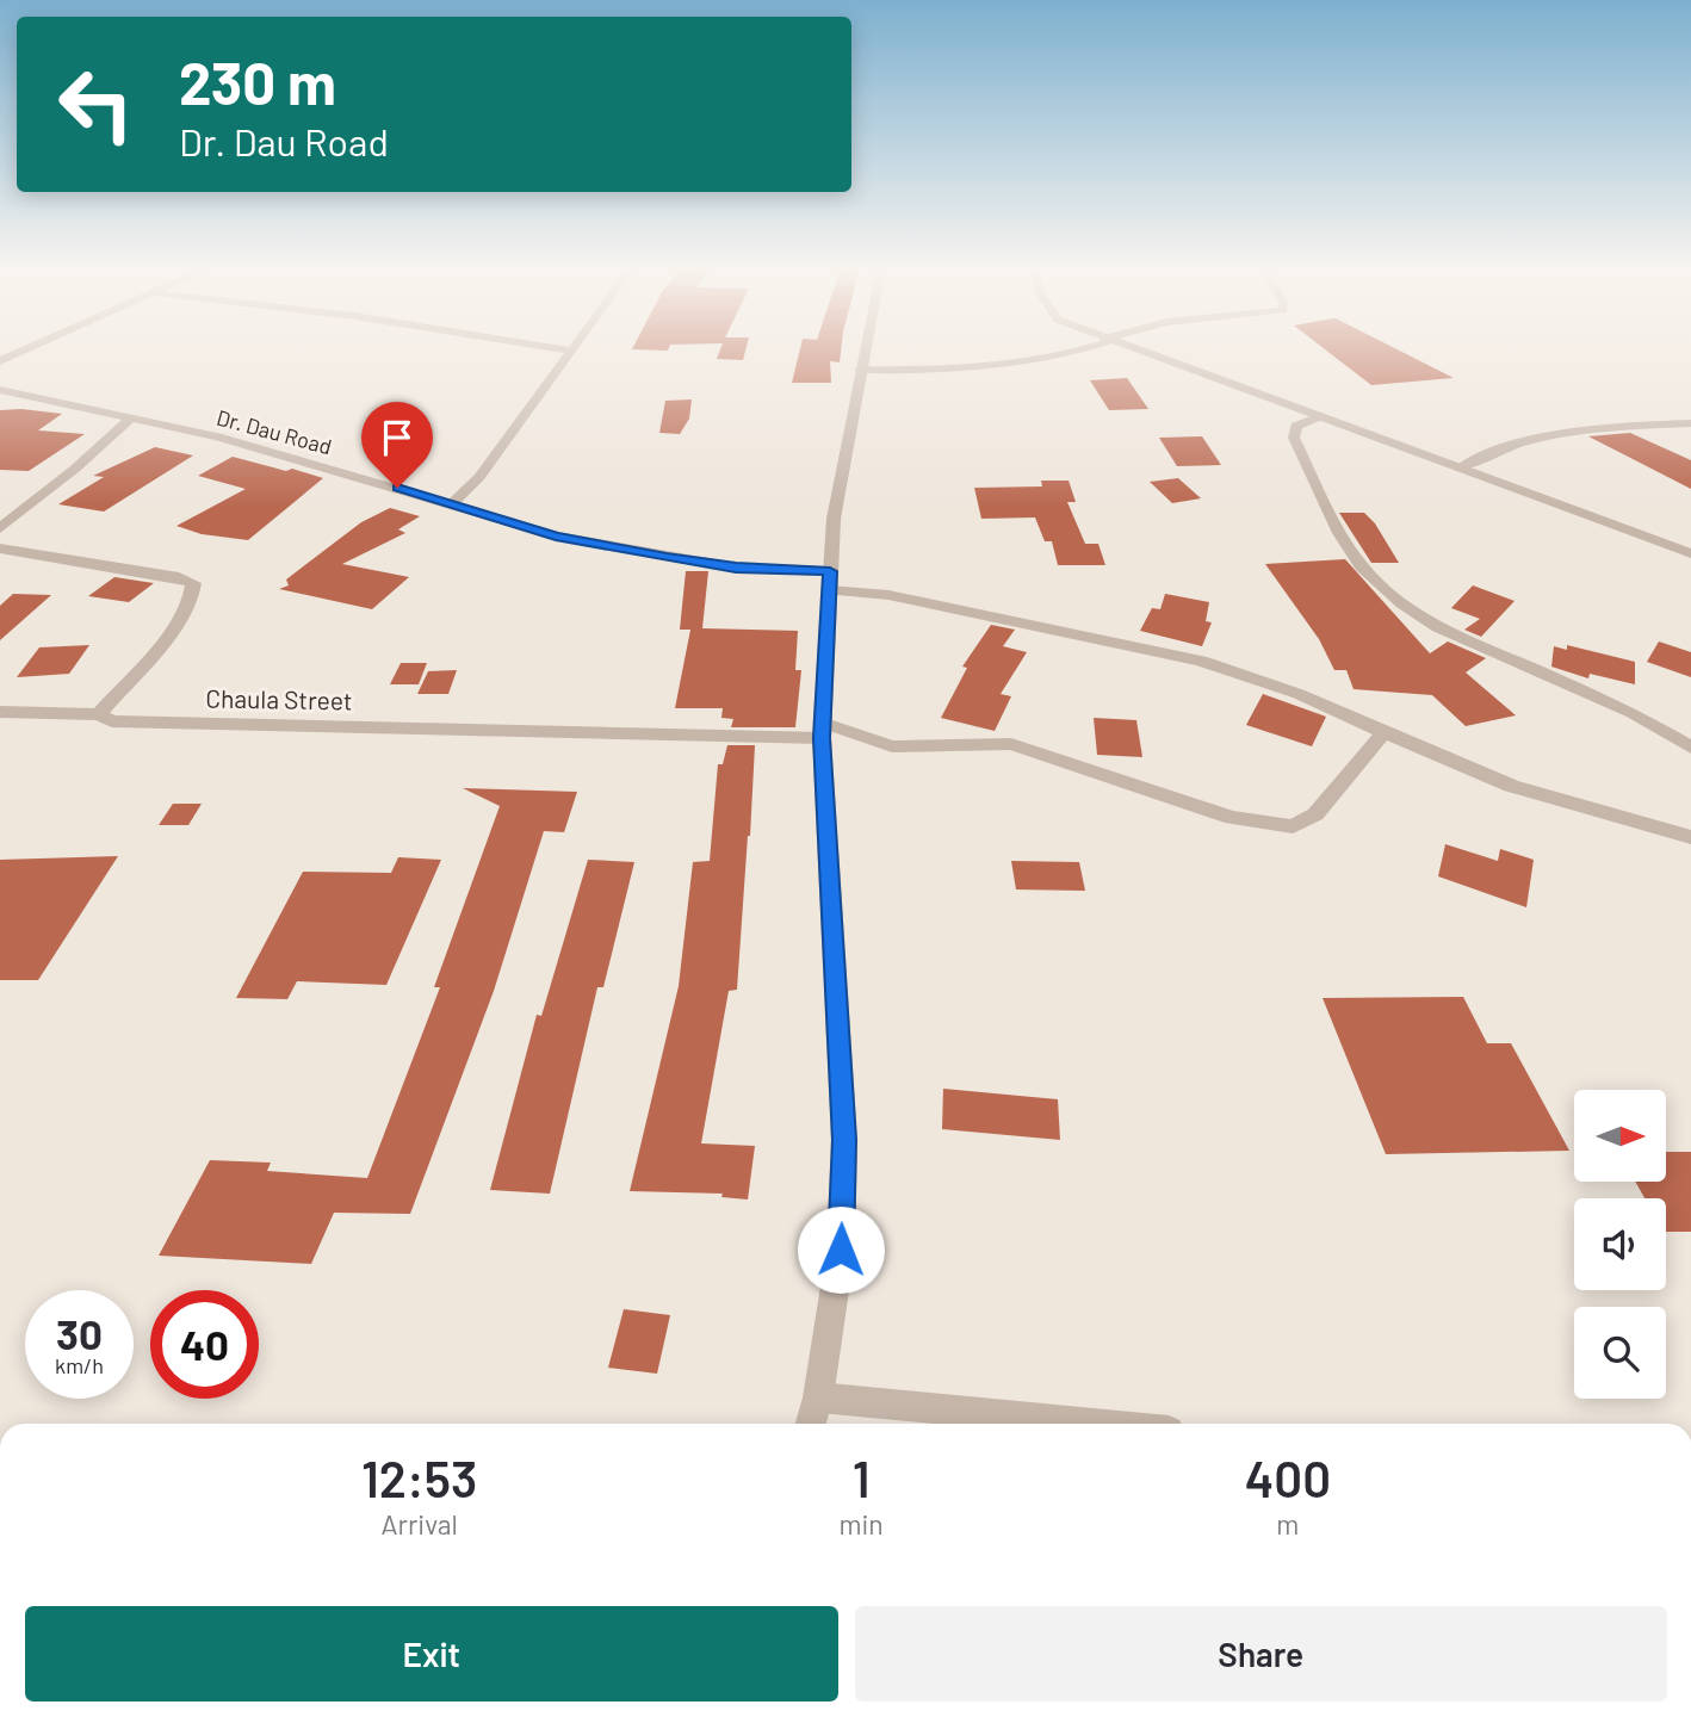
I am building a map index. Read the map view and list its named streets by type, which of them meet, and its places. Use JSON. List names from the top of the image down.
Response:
{
  "streets": {
    "street": ["Dr. Dau Road", "Chaula Street"]
  },
  "crossings": [
    ["Dr. Dau Road", "Chaula Street"]
  ],
  "north": "right",
  "page": {
    "turn": ["230 m", "Dr. Dau Road"],
    "speed": "30 km/h",
    "limit": "40",
    "eta": [
      "12:53",
      "Arrival",
      "1",
      "min",
      "400",
      "m"
    ],
    "buttons": ["Exit", "Share"]
  }
}
